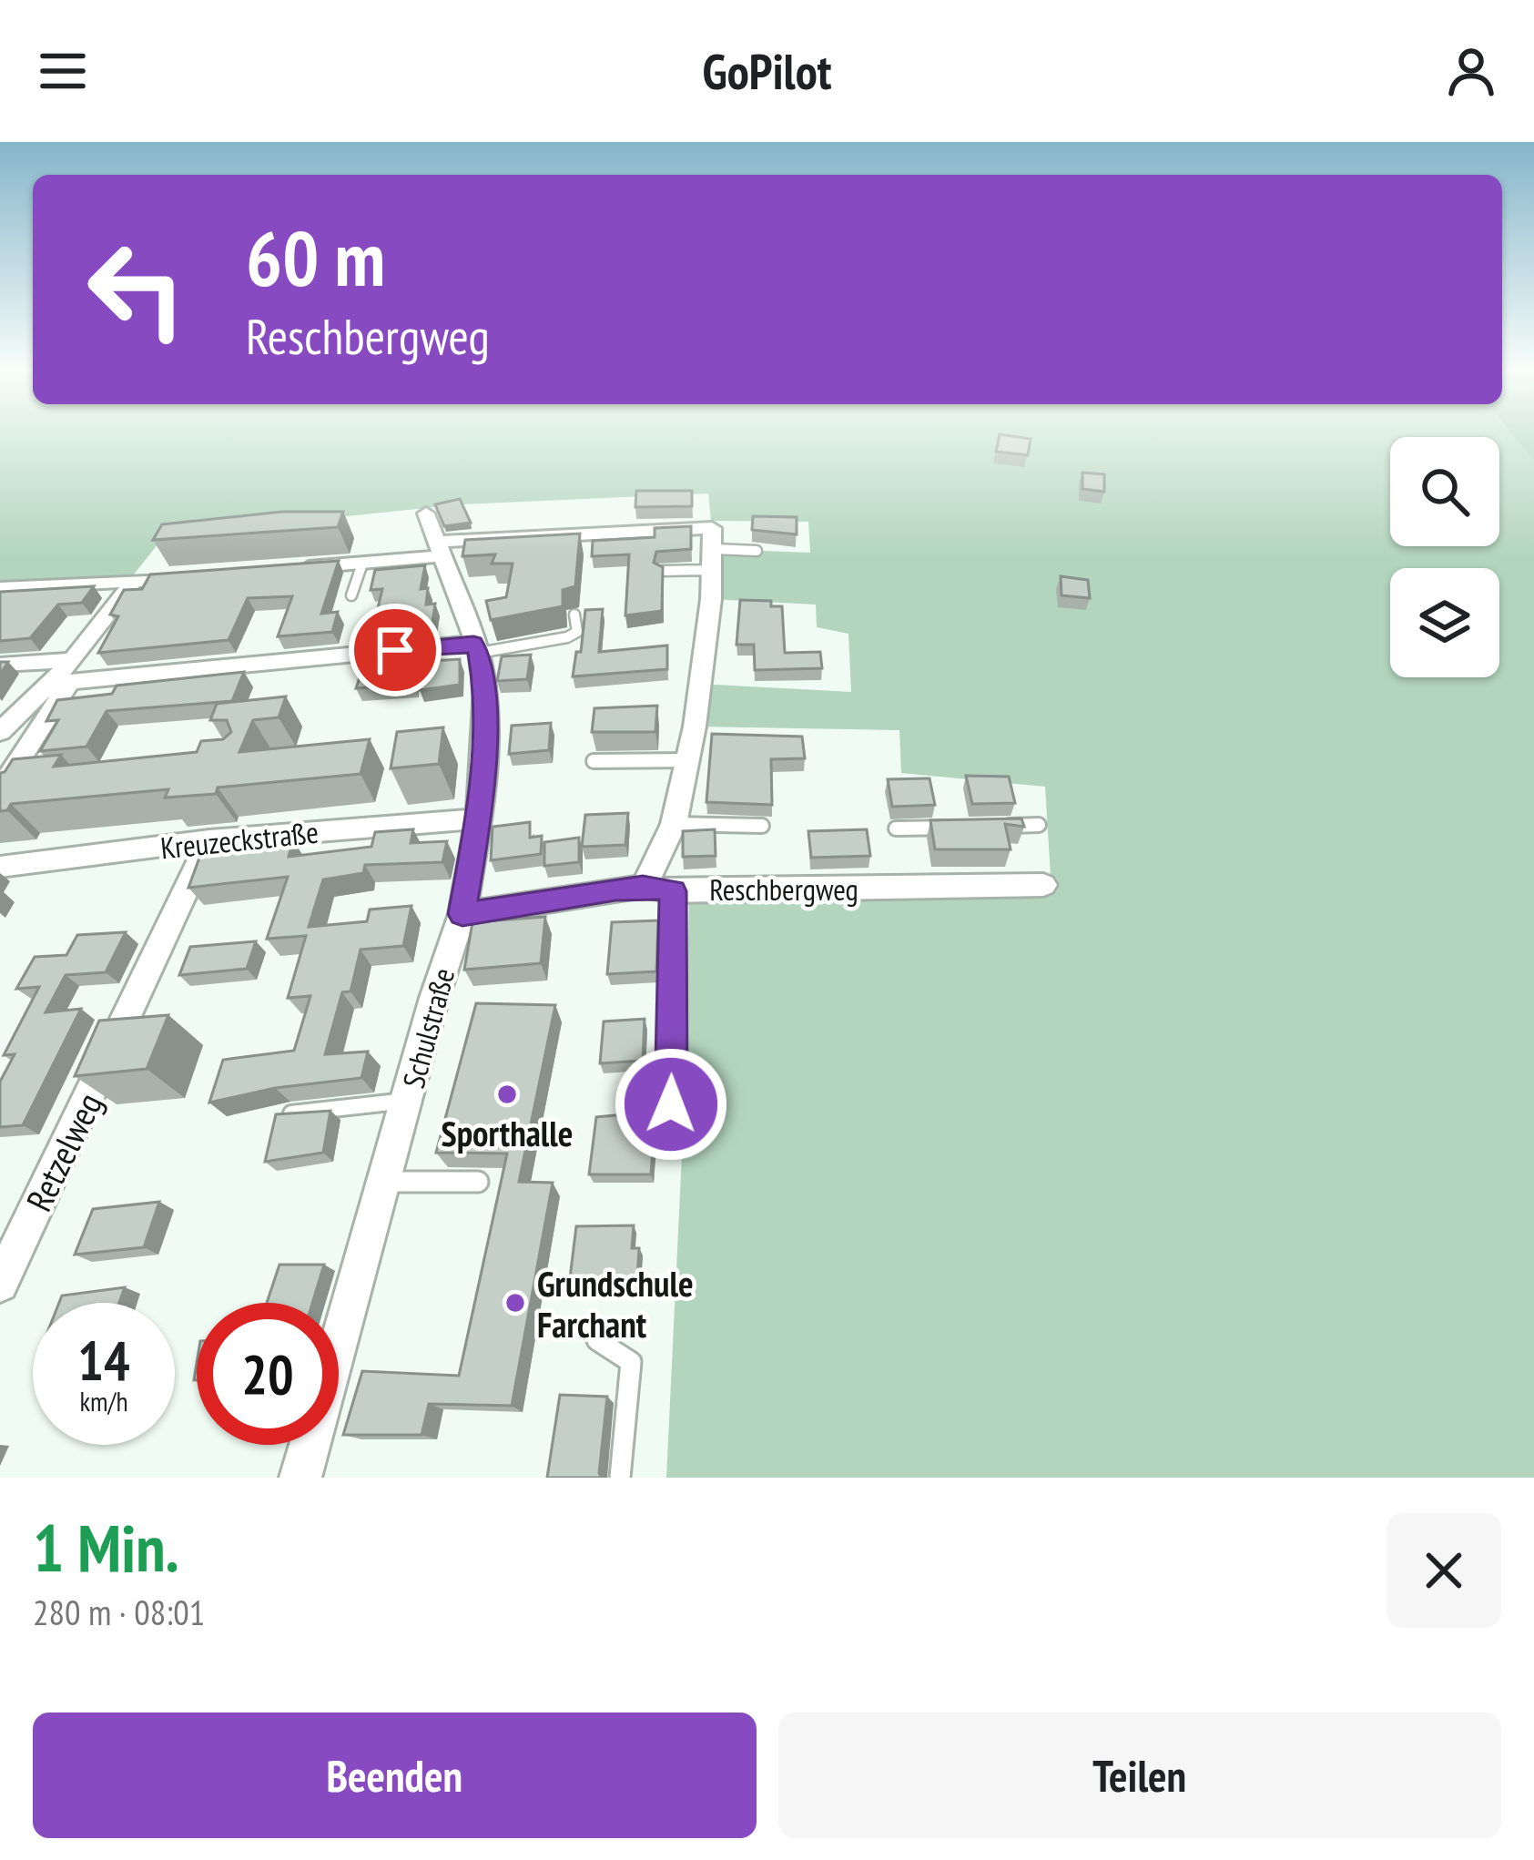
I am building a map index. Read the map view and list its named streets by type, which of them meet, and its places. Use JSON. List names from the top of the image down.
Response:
{
  "streets": {
    "street": [
      "Kreuzeckstraße",
      "Reschbergweg",
      "Schulstraße",
      "Retzelweg"
    ]
  },
  "crossings": [
    ["Kreuzeckstraße", "Schulstraße"],
    ["Kreuzeckstraße", "Retzelweg"],
    ["Reschbergweg", "Schulstraße"]
  ],
  "places": ["Sporthalle", "Grundschule Farchant"],
  "page": {
    "header": "GoPilot",
    "turn": ["60 m", "Reschbergweg"],
    "speed": "14 km/h",
    "limit": "20",
    "heading": ["1 Min.", "280 m · 08:01"],
    "buttons": ["Beenden", "Teilen"]
  }
}
